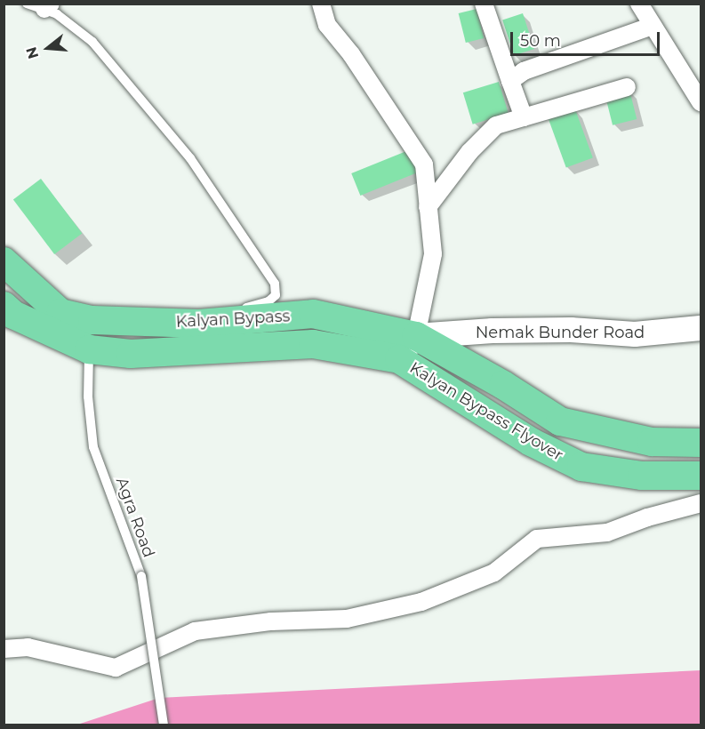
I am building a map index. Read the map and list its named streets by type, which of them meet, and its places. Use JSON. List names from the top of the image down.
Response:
{
  "streets": {
    "main road": ["Kalyan Bypass", "Kalyan Bypass Flyover"],
    "street": ["Nemak Bunder Road"],
    "lane": ["Agra Road"]
  },
  "crossings": [
    ["Kalyan Bypass", "Nemak Bunder Road"],
    ["Kalyan Bypass", "Kalyan Bypass Flyover"],
    ["Kalyan Bypass", "Agra Road"],
    ["Nemak Bunder Road", "Kalyan Bypass Flyover"]
  ],
  "scale_bar": "50 m",
  "north": "left"
}
